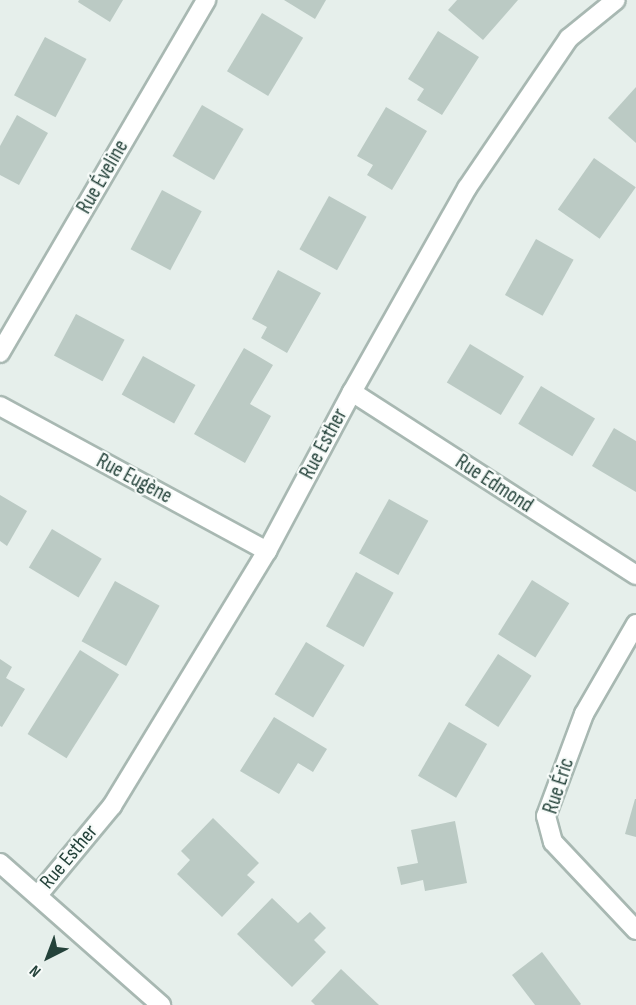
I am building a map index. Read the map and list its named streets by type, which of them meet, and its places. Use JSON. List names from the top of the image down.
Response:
{
  "streets": {
    "street": [
      "Rue Éveline",
      "Rue Esther",
      "Rue Eugène",
      "Rue Edmond",
      "Rue Éric"
    ]
  },
  "crossings": [
    ["Rue Esther", "Rue Eugène"],
    ["Rue Esther", "Rue Edmond"]
  ],
  "north": "bottom left"
}
